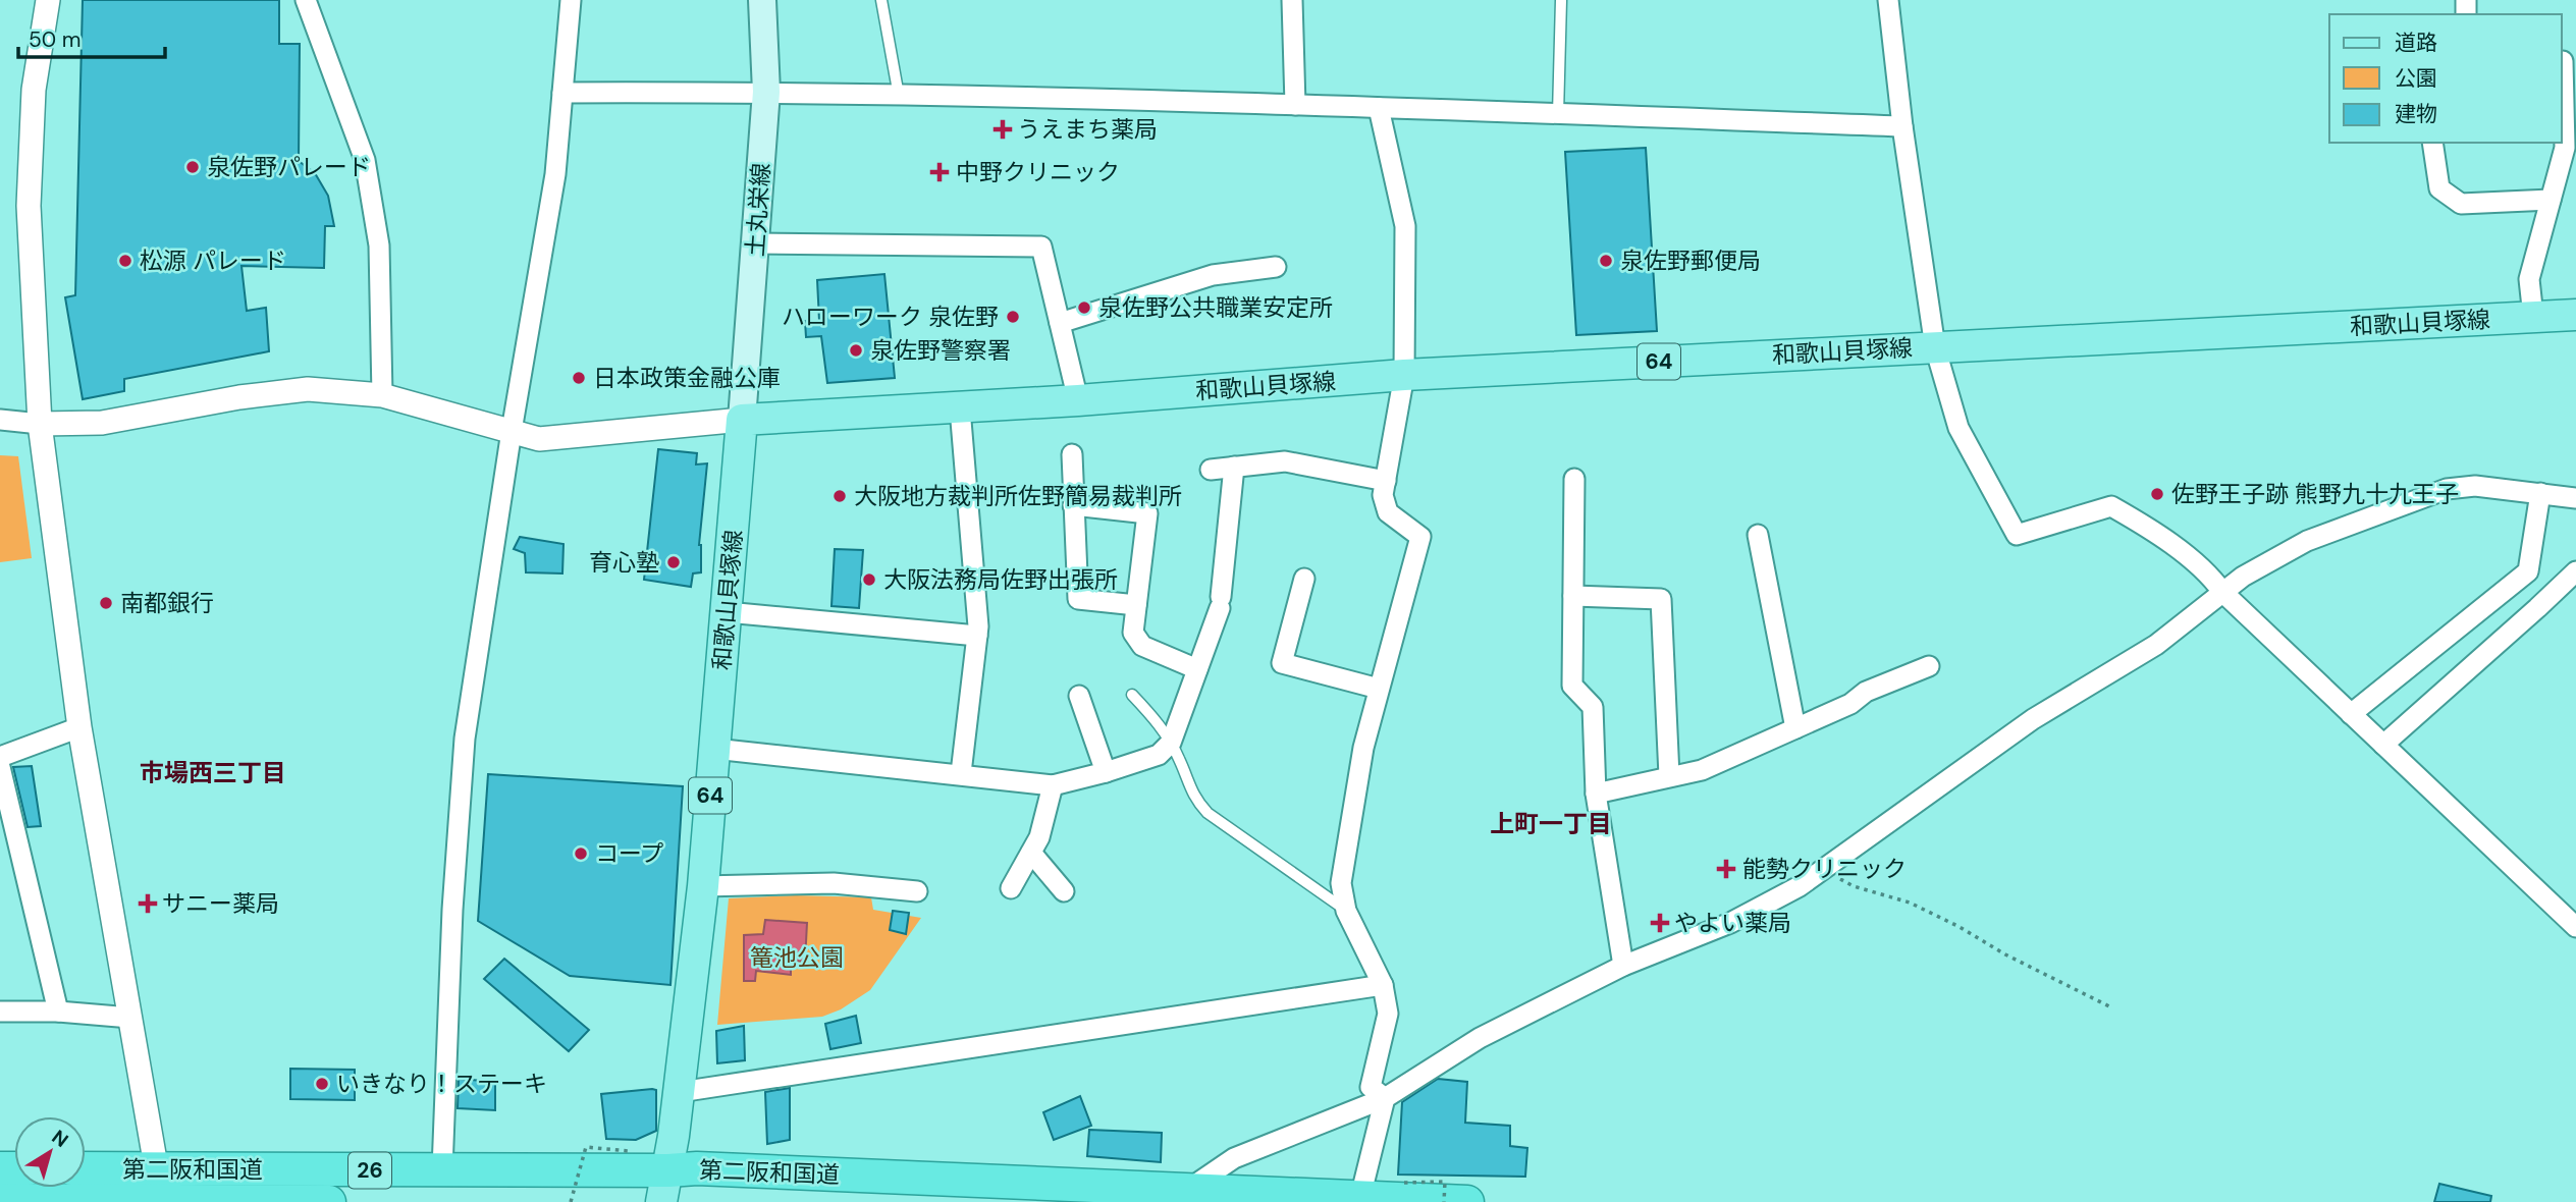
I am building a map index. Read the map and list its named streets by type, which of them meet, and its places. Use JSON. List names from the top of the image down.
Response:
{
  "streets": {
    "highway": ["第二阪和国道", "26"],
    "main road": ["土丸栄線", "和歌山貝塚線", "64"]
  },
  "crossings": [
    ["土丸栄線", "和歌山貝塚線"],
    ["和歌山貝塚線", "第二阪和国道"]
  ],
  "districts": ["市場西三丁目", "上町一丁目"],
  "parks": ["篭池公園"],
  "places": {
    "health": [
      "うえまち薬局",
      "中野クリニック",
      "能勢クリニック",
      "サニー薬局",
      "やよい薬局"
    ],
    "other": [
      "泉佐野パレード",
      "松源 パレード",
      "泉佐野郵便局",
      "泉佐野公共職業安定所",
      "ハローワーク 泉佐野",
      "泉佐野警察署",
      "日本政策金融公庫",
      "佐野王子跡 熊野九十九王子",
      "大阪地方裁判所佐野簡易裁判所",
      "育心塾",
      "大阪法務局佐野出張所",
      "南都銀行",
      "コープ",
      "いきなり！ステーキ"
    ]
  },
  "legend": ["道路", "公園", "建物"],
  "scale_bar": "50 m",
  "north": "top right"
}
